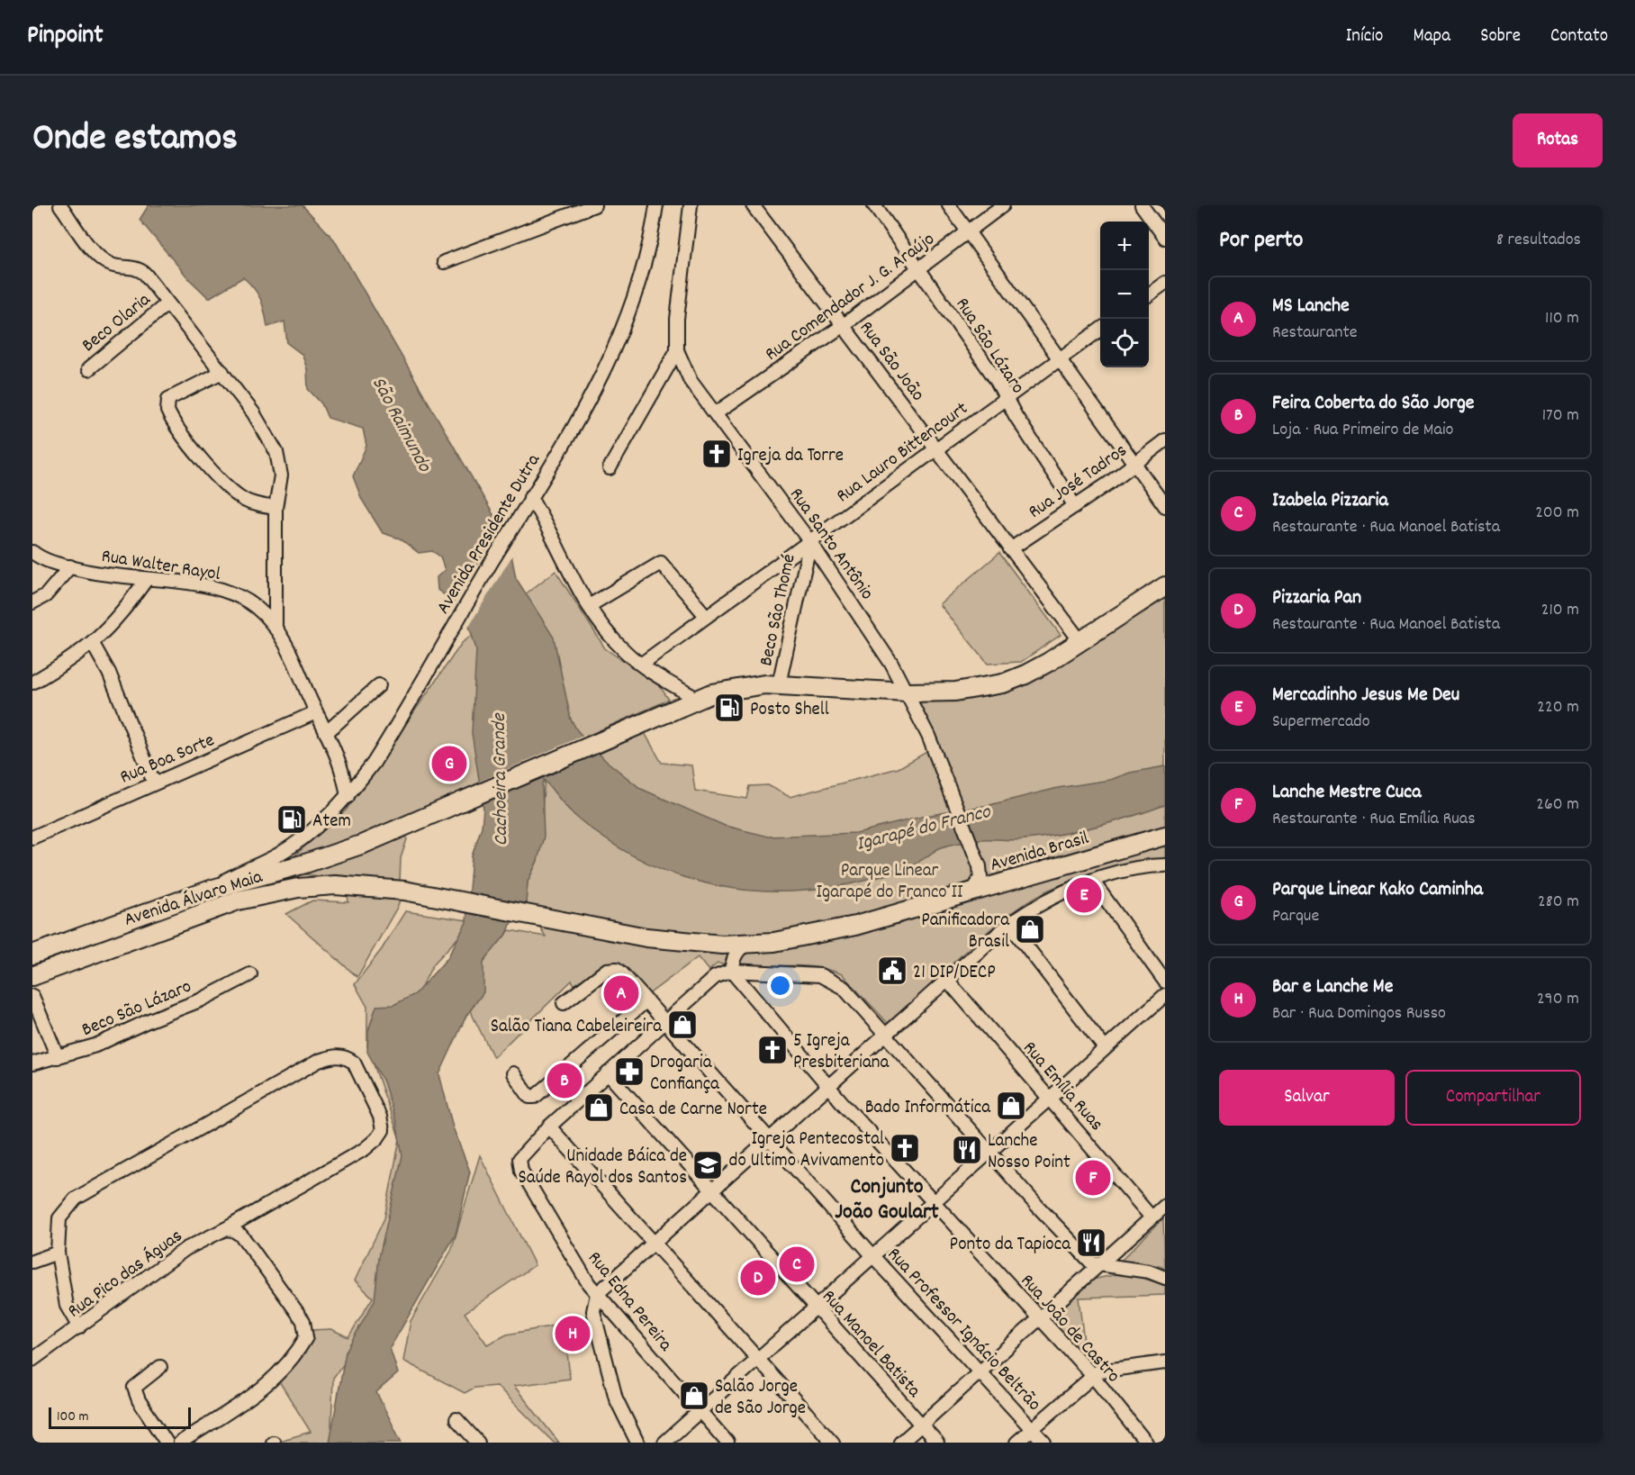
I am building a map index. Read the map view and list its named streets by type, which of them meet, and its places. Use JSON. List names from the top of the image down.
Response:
{
  "streets": {
    "highway": ["Avenida Brasil", "Avenida Álvaro Maia"],
    "street": [
      "Rua Comendador J. G. Araújo",
      "Beco Olaria",
      "Rua São Lázaro",
      "Rua São João",
      "Rua Lauro Bittencourt",
      "Rua José Tadros",
      "Avenida Presidente Dutra",
      "Rua Santo Antônio",
      "Rua Walter Rayol",
      "Beco São Thomé",
      "Rua Boa Sorte",
      "Beco São Lázaro",
      "Rua Emília Ruas",
      "Rua Pico das Águas",
      "Rua Edna Pereira",
      "Rua João de Castro",
      "Rua Professor Ignácio Beltrão",
      "Rua Manoel Batista"
    ]
  },
  "crossings": [
    ["Rua Comendador J. G. Araújo", "Rua São Lázaro"],
    ["Rua Comendador J. G. Araújo", "Rua São João"],
    ["Rua Comendador J. G. Araújo", "Rua Santo Antônio"],
    ["Rua São Lázaro", "Rua Lauro Bittencourt"],
    ["Rua São Lázaro", "Rua José Tadros"],
    ["Rua São João", "Rua Lauro Bittencourt"],
    ["Rua São João", "Rua José Tadros"],
    ["Rua Lauro Bittencourt", "Rua Santo Antônio"],
    ["Rua Lauro Bittencourt", "Beco São Thomé"],
    ["Avenida Presidente Dutra", "Rua Walter Rayol"],
    ["Avenida Presidente Dutra", "Avenida Álvaro Maia"],
    ["Rua Santo Antônio", "Beco São Thomé"],
    ["Rua Santo Antônio", "Avenida Brasil"],
    ["Rua Walter Rayol", "Rua Boa Sorte"],
    ["Avenida Brasil", "Avenida Álvaro Maia"]
  ],
  "districts": ["Conjunto João Goulart"],
  "water": ["São Raimundo", "Cachoeira Grande", "Igarapé do Franco"],
  "parks": ["Parque Linear Igarapé do Franco II"],
  "places": {
    "church": ["Igreja da Torre", "5 Igreja Presbiteriana", "Igreja Pentecostal do Ultimo Avivamento"],
    "fuel station": ["Posto Shell", "Atem"],
    "shop": [
      "Panificadora Brasil",
      "Salão Tiana Cabeleireira",
      "Bado Informática",
      "Casa de Carne Norte",
      "Salão Jorge de São Jorge"
    ],
    "public building": ["21 DIP/DECP"],
    "pharmacy": ["Drogaria Confiança"],
    "restaurant": ["Lanche Nosso Point", "Ponto da Tapioca"],
    "school or university": ["Unidade Báica de Saúde Rayol dos Santos"]
  },
  "scale_bar": "100 m",
  "page": {
    "header": "Pinpoint",
    "nav": [
      "Início",
      "Mapa",
      "Sobre",
      "Contato"
    ],
    "title": "Onde estamos",
    "buttons": [
      "Rotas",
      ["Salvar", "Compartilhar"]
    ],
    "heading": ["Por perto", "8 resultados"],
    "map_buttons": ["+", "−"],
    "list": [
      {
        "mark": "A",
        "name": "MS Lanche",
        "note": "Restaurante",
        "value": "110 m"
      },
      {
        "mark": "B",
        "name": "Feira Coberta do São Jorge",
        "note": "Loja · Rua Primeiro de Maio",
        "value": "170 m"
      },
      {
        "mark": "C",
        "name": "Izabela Pizzaria",
        "note": "Restaurante · Rua Manoel Batista",
        "value": "200 m"
      },
      {
        "mark": "D",
        "name": "Pizzaria Pan",
        "note": "Restaurante · Rua Manoel Batista",
        "value": "210 m"
      },
      {
        "mark": "E",
        "name": "Mercadinho Jesus Me Deu",
        "note": "Supermercado",
        "value": "220 m"
      },
      {
        "mark": "F",
        "name": "Lanche Mestre Cuca",
        "note": "Restaurante · Rua Emília Ruas",
        "value": "260 m"
      },
      {
        "mark": "G",
        "name": "Parque Linear Kako Caminha",
        "note": "Parque",
        "value": "280 m"
      },
      {
        "mark": "H",
        "name": "Bar e Lanche Me",
        "note": "Bar · Rua Domingos Russo",
        "value": "290 m"
      }
    ],
    "pins": [
      "G",
      "E",
      "A",
      "B",
      "F",
      "C",
      "D",
      "H"
    ],
    "scale": "100 m"
  }
}
